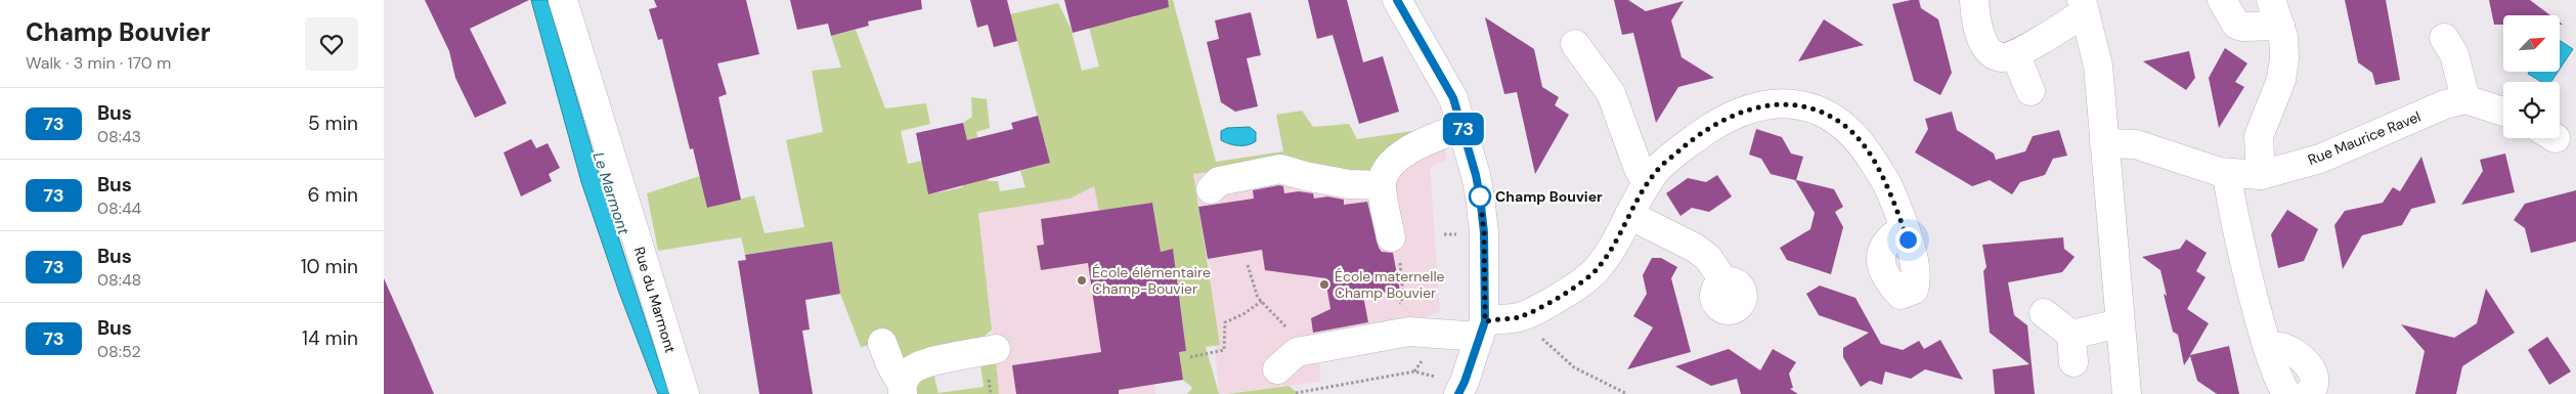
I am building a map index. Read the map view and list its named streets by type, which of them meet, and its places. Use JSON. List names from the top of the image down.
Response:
{
  "streets": {
    "street": ["Rue Maurice Ravel", "Rue du Marmont"]
  },
  "water": ["Le Marmont"],
  "places": ["Champ Bouvier", "École élémentaire Champ-Bouvier", "École maternelle Champ Bouvier"],
  "lines": ["bus line 73"],
  "north": "top right",
  "page": {
    "heading": ["Champ Bouvier", "Walk · 3 min · 170 m"],
    "on_map": "73",
    "list": [
      {
        "mark": "73",
        "name": "Bus",
        "note": "08:43",
        "value": "5 min"
      },
      {
        "mark": "73",
        "name": "Bus",
        "note": "08:44",
        "value": "6 min"
      },
      {
        "mark": "73",
        "name": "Bus",
        "note": "08:48",
        "value": "10 min"
      },
      {
        "mark": "73",
        "name": "Bus",
        "note": "08:52",
        "value": "14 min"
      }
    ]
  }
}
